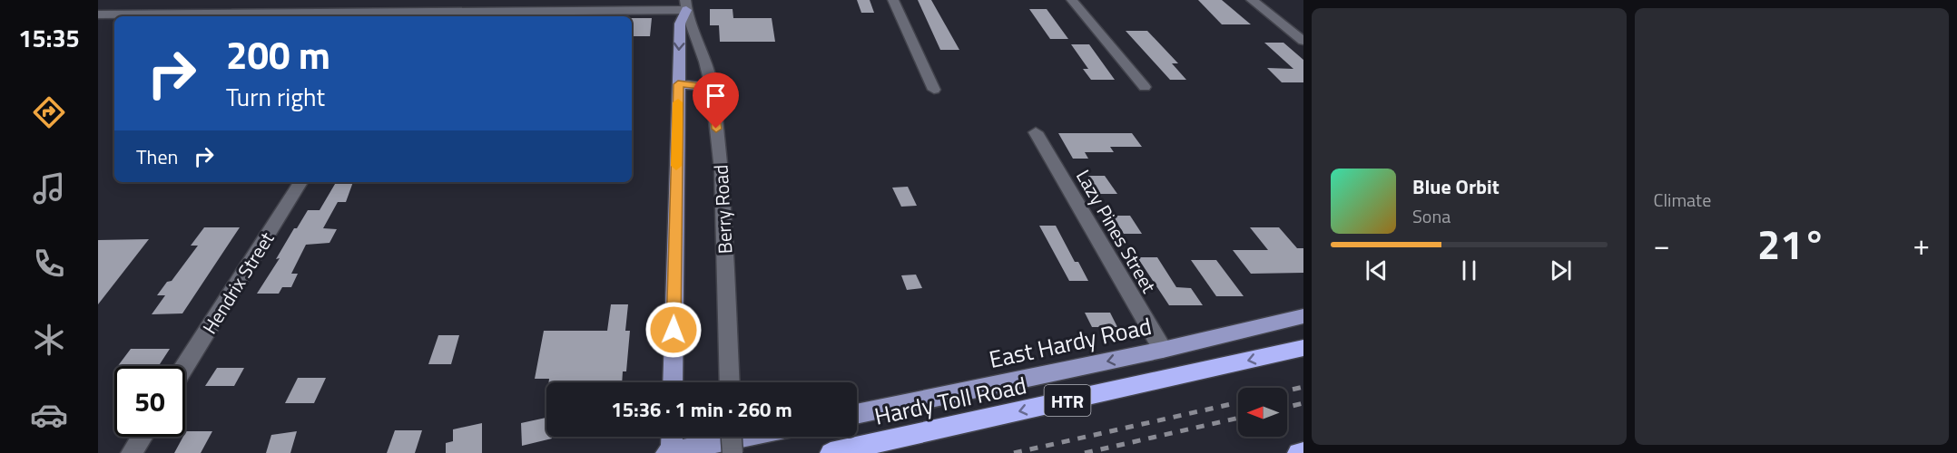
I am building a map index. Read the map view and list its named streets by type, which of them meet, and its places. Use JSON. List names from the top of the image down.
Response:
{
  "streets": {
    "highway": ["Hardy Toll Road", "HTR"],
    "main road": ["East Hardy Road"],
    "street": ["Berry Road", "Lazy Pines Street", "Hendrix Street"]
  },
  "crossings": [
    ["Lazy Pines Street", "East Hardy Road"]
  ],
  "one_way": ["East Hardy Road", "Hardy Toll Road"],
  "north": "left",
  "page": {
    "tabs": "15:35",
    "tile": "Climate",
    "turn": ["200 m", "Turn right"],
    "then": "Then",
    "song": ["Blue Orbit", "Sona"],
    "heat": ["−", "21°", "+"],
    "limit": "50",
    "trip": "15:36 · 1 min · 260 m"
  }
}
